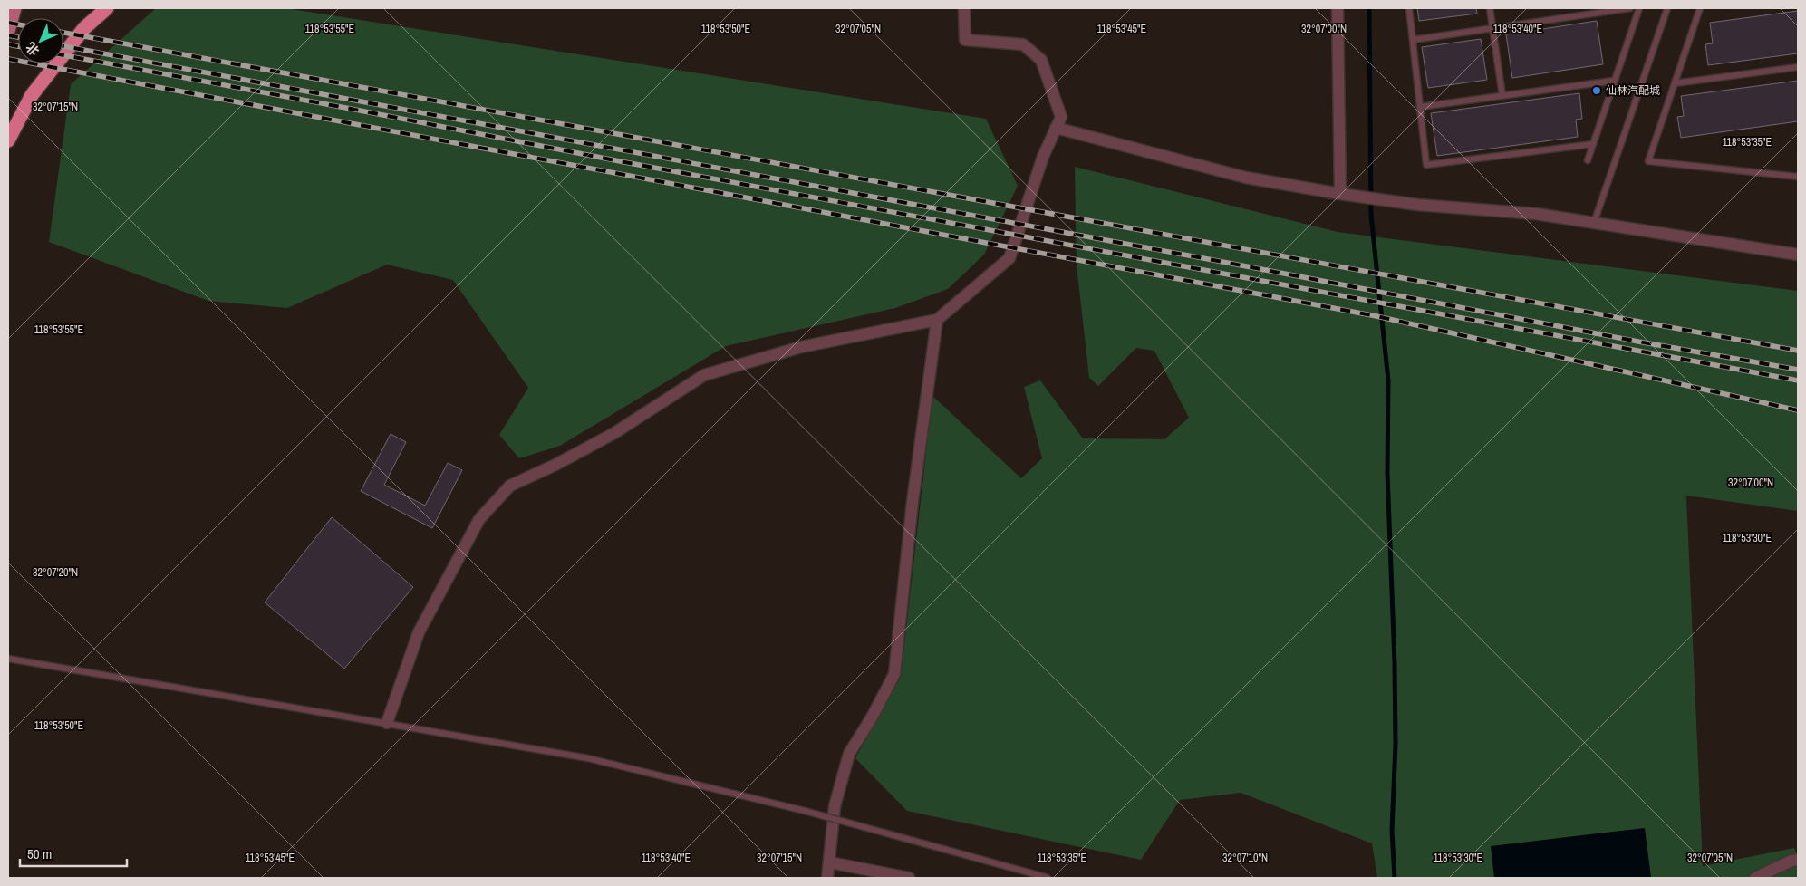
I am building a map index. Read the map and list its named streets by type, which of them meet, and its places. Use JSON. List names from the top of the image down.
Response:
{
  "places": ["仙林汽配城"],
  "scale_bar": "50 m",
  "north": "bottom left",
  "coordinates": [
    "118°53'55\"E",
    "118°53'50\"E",
    "32°07'05\"N",
    "118°53'45\"E",
    "32°07'00\"N",
    "118°53'40\"E",
    "32°07'15\"N",
    "118°53'35\"E",
    "118°53'30\"E",
    "32°07'20\"N",
    "32°07'10\"N"
  ]
}
